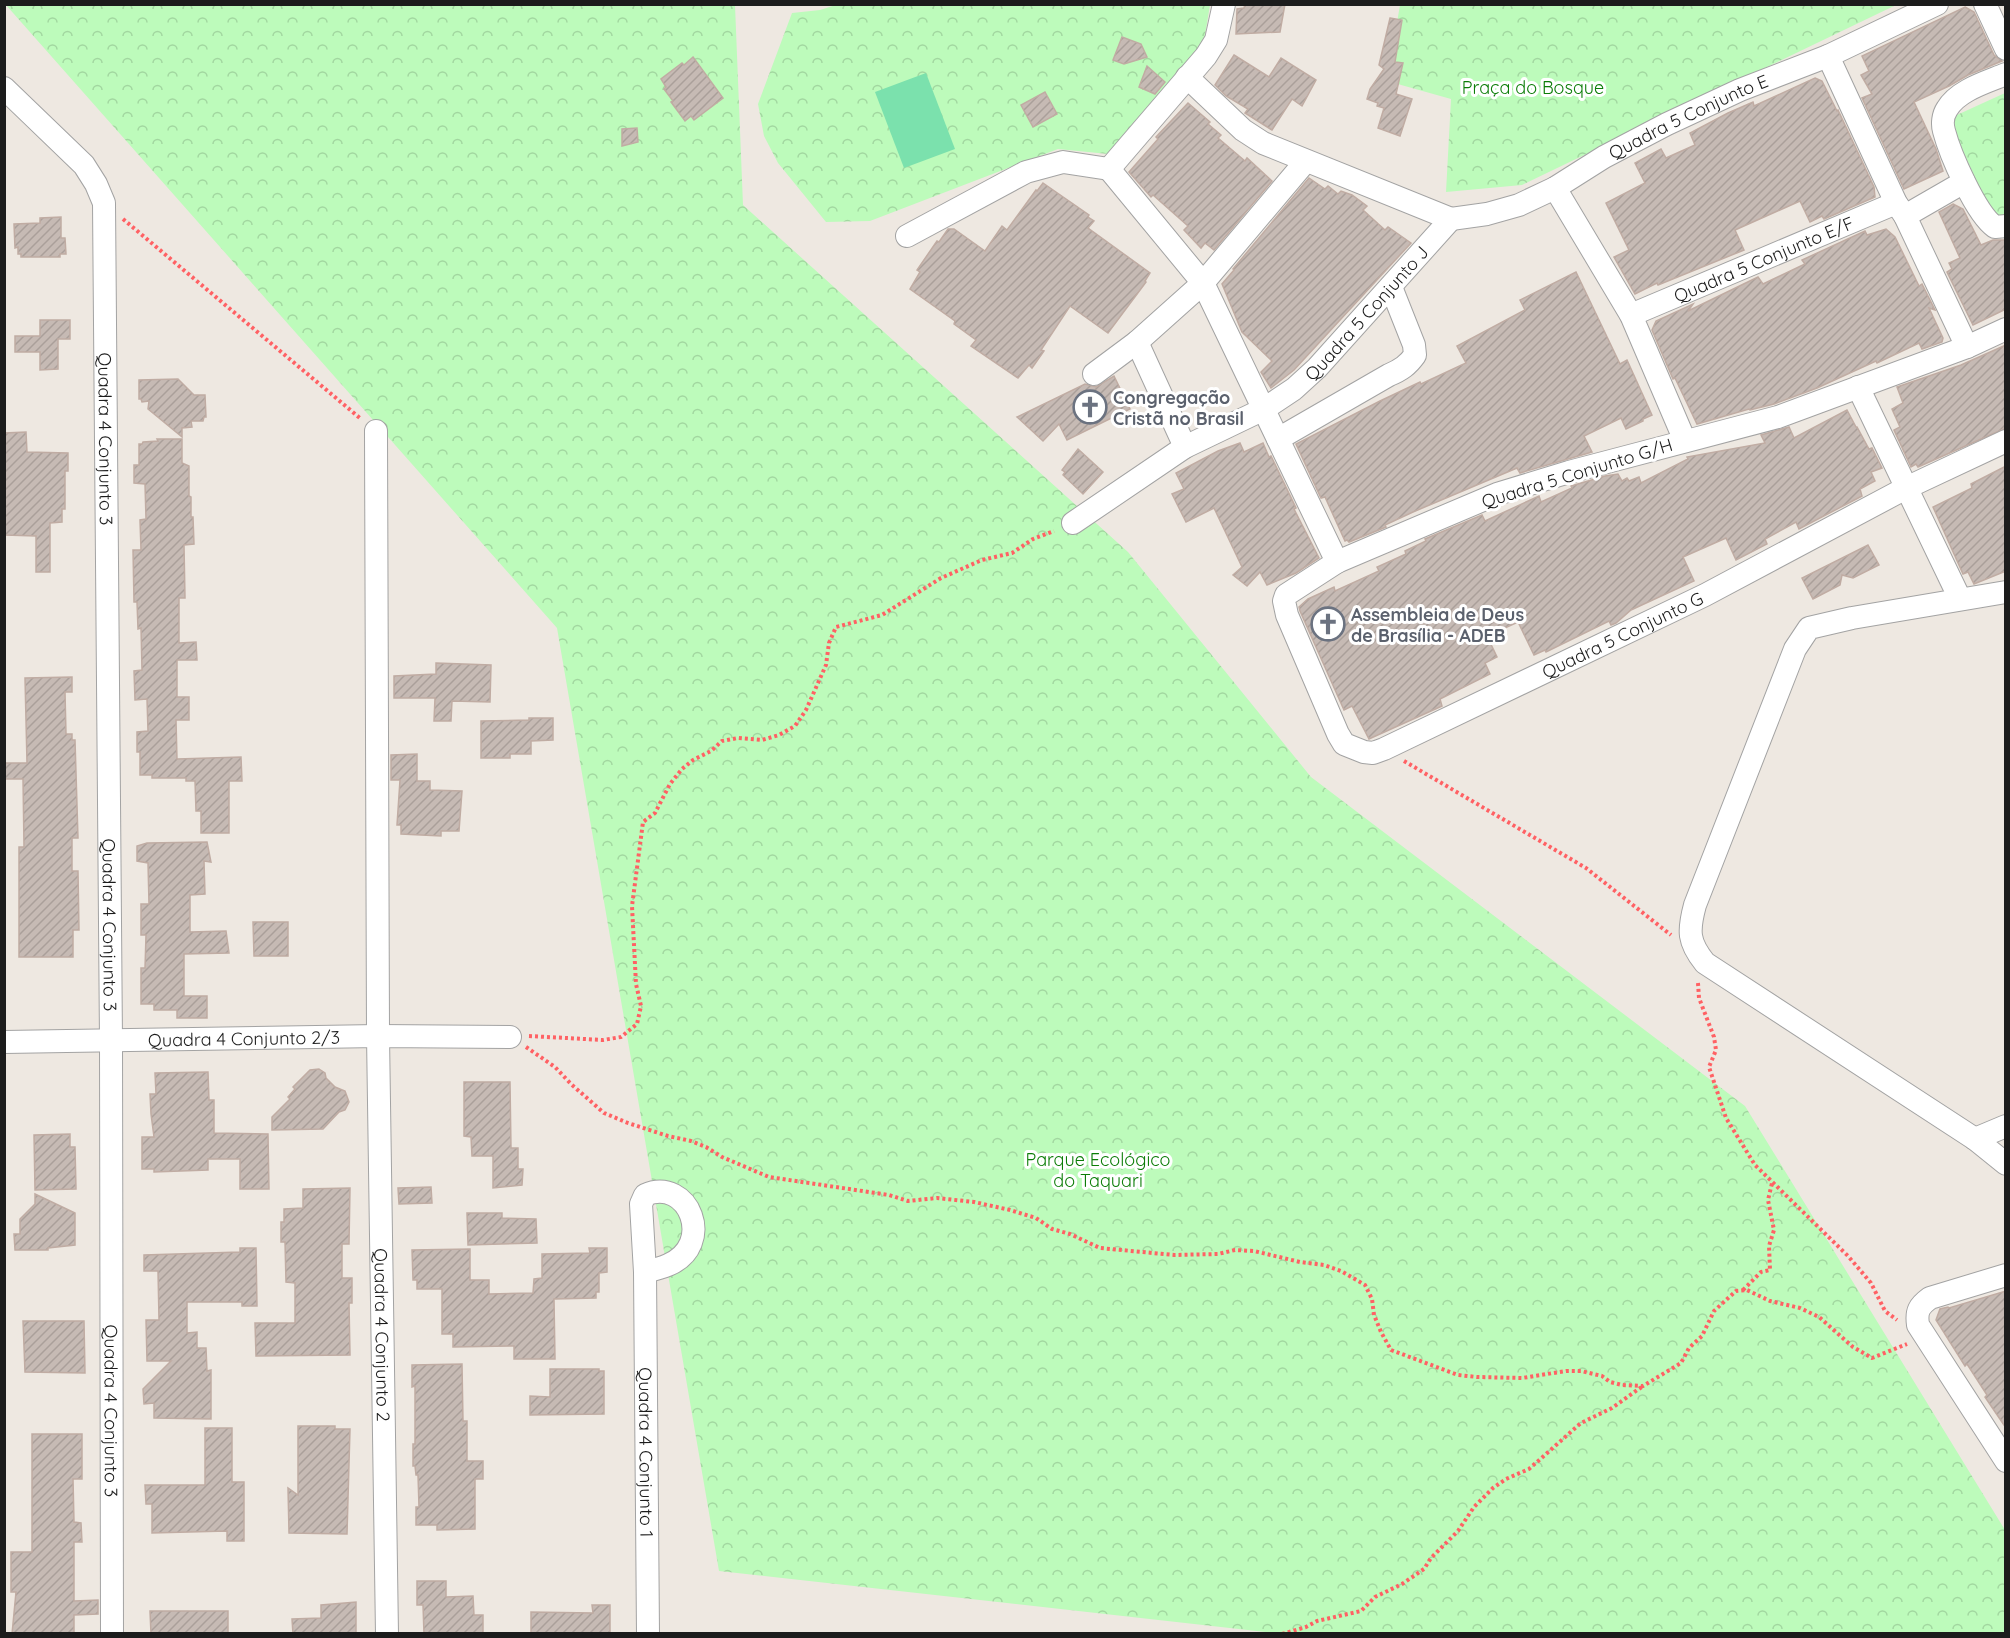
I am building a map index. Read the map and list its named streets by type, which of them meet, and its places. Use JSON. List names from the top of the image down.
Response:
{
  "streets": {
    "street": [
      "Quadra 5 Conjunto E",
      "Quadra 5 Conjunto E/F",
      "Quadra 5 Conjunto J",
      "Quadra 4 Conjunto 3",
      "Quadra 5 Conjunto G/H",
      "Quadra 5 Conjunto G",
      "Quadra 4 Conjunto 2/3",
      "Quadra 4 Conjunto 2",
      "Quadra 4 Conjunto 1"
    ]
  },
  "crossings": [
    ["Quadra 5 Conjunto E", "Quadra 5 Conjunto J"],
    ["Quadra 4 Conjunto 3", "Quadra 4 Conjunto 2/3"],
    ["Quadra 5 Conjunto G/H", "Quadra 5 Conjunto G"],
    ["Quadra 4 Conjunto 2/3", "Quadra 4 Conjunto 2"]
  ],
  "parks": ["Praça do Bosque", "Parque Ecológico do Taquari"],
  "places": {
    "church": ["Congregação Cristã no Brasil", "Assembleia de Deus de Brasília - ADEB"]
  }
}
